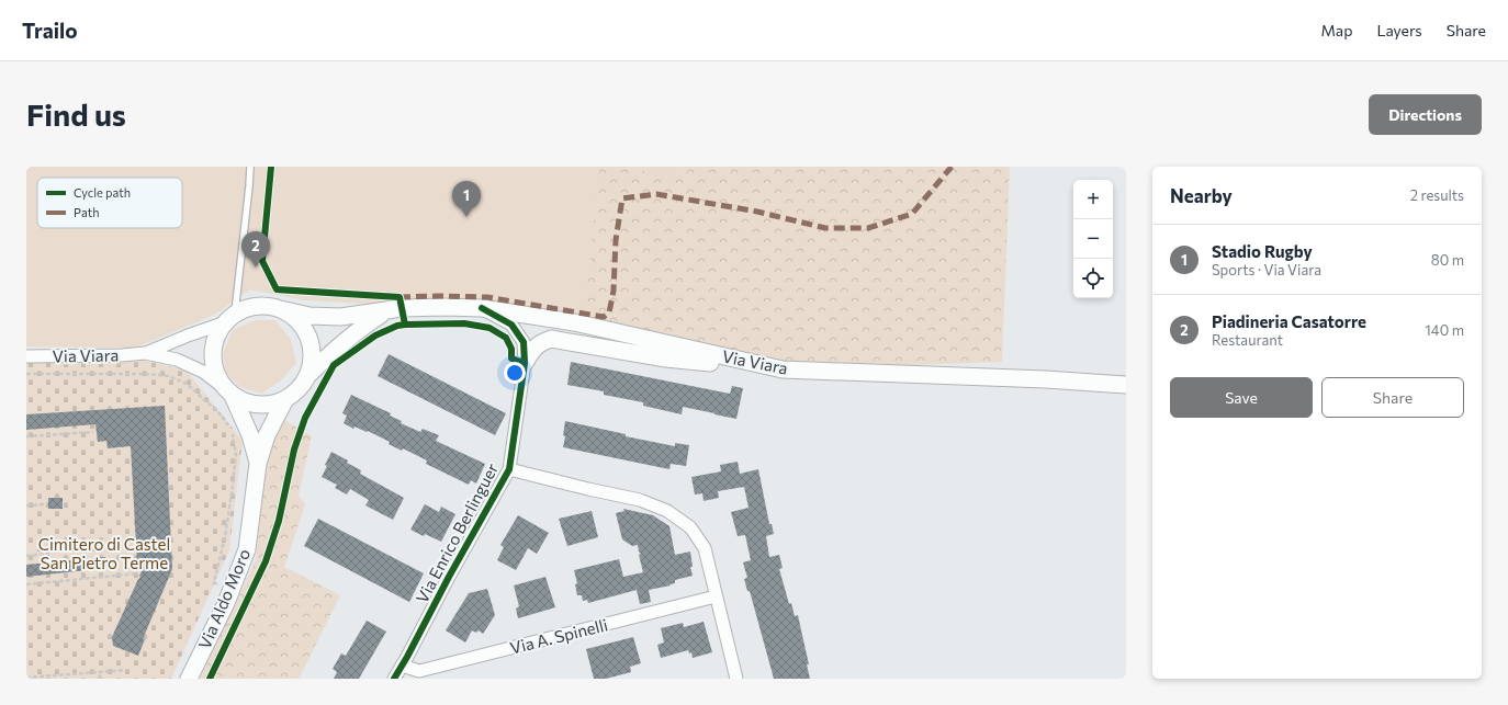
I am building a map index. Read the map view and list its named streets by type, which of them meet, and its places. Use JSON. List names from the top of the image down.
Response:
{
  "streets": {
    "main road": ["Via Viara", "Via Aldo Moro"],
    "street": ["Via Enrico Berlinguer", "Via A. Spinelli"]
  },
  "crossings": [
    ["Via Viara", "Via Enrico Berlinguer"],
    ["Via Viara", "Via Aldo Moro"],
    ["Via Enrico Berlinguer", "Via A. Spinelli"]
  ],
  "parks": ["Cimitero di Castel San Pietro Terme"],
  "legend": ["Cycle path", "Path"],
  "page": {
    "header": "Trailo",
    "nav": ["Map", "Layers", "Share"],
    "buttons": [
      "Directions",
      ["Save", "Share"]
    ],
    "title": "Find us",
    "heading": ["Nearby", "2 results"],
    "map_buttons": ["+", "−"],
    "pins": ["1", "2"],
    "list": [
      {
        "mark": "1",
        "name": "Stadio Rugby",
        "note": "Sports · Via Viara",
        "value": "80 m"
      },
      {
        "mark": "2",
        "name": "Piadineria Casatorre",
        "note": "Restaurant",
        "value": "140 m"
      }
    ]
  }
}
